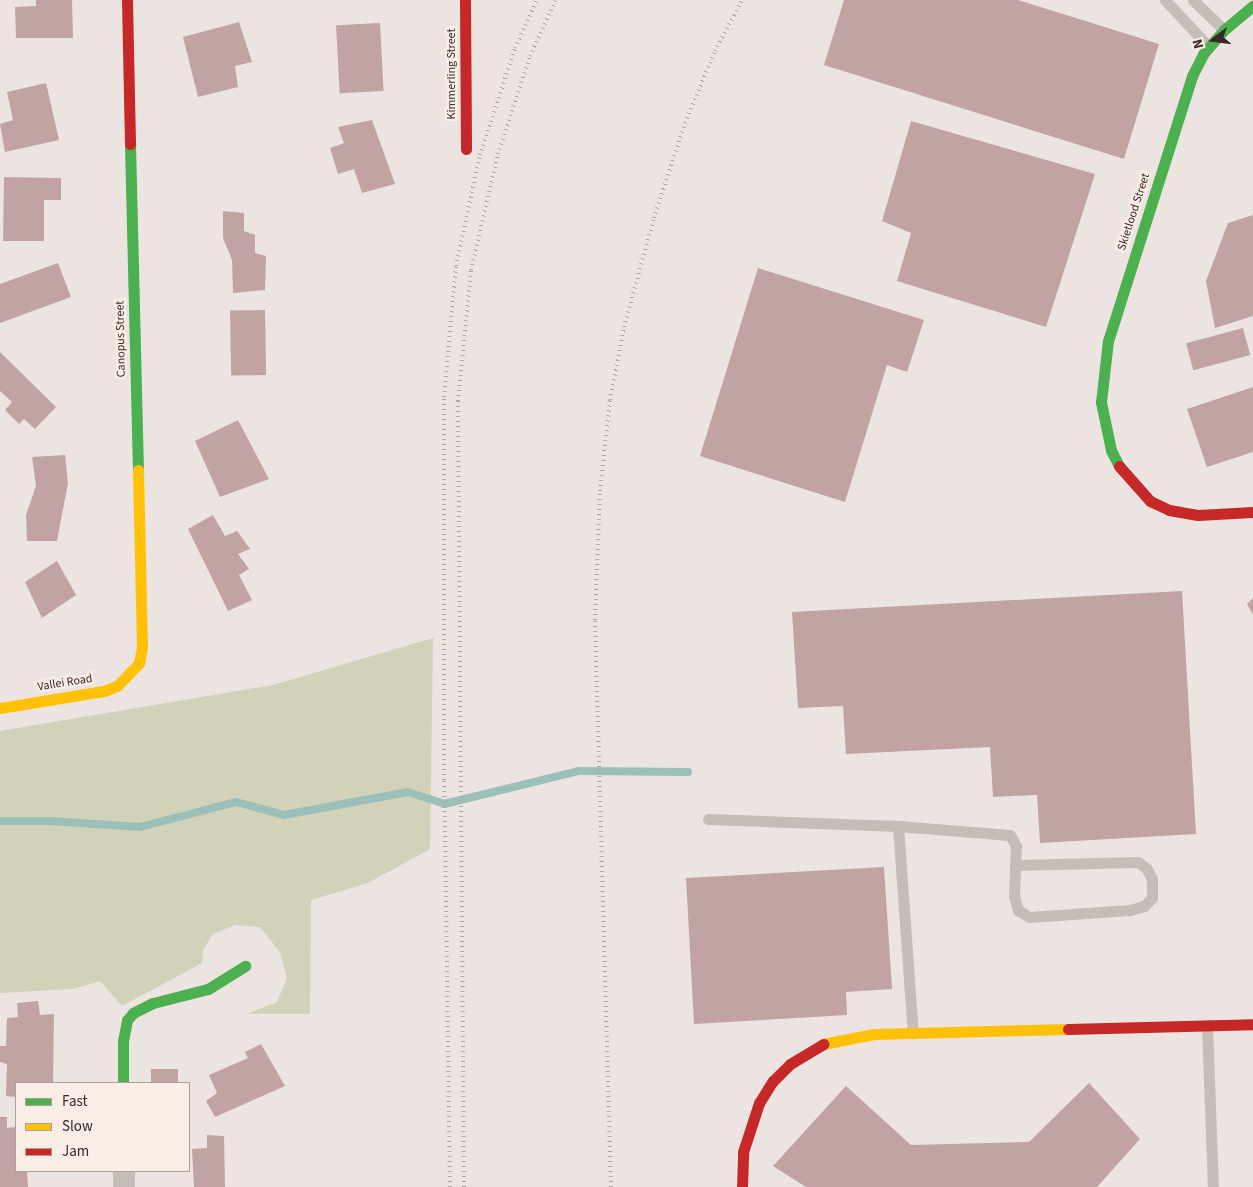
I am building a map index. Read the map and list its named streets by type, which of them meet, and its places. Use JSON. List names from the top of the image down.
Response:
{
  "streets": {
    "street": [
      "Kimmerling Street",
      "Skietlood Street",
      "Canopus Street",
      "Vallei Road"
    ]
  },
  "crossings": [
    ["Canopus Street", "Vallei Road"]
  ],
  "legend": ["Fast", "Slow", "Jam"],
  "north": "left"
}
